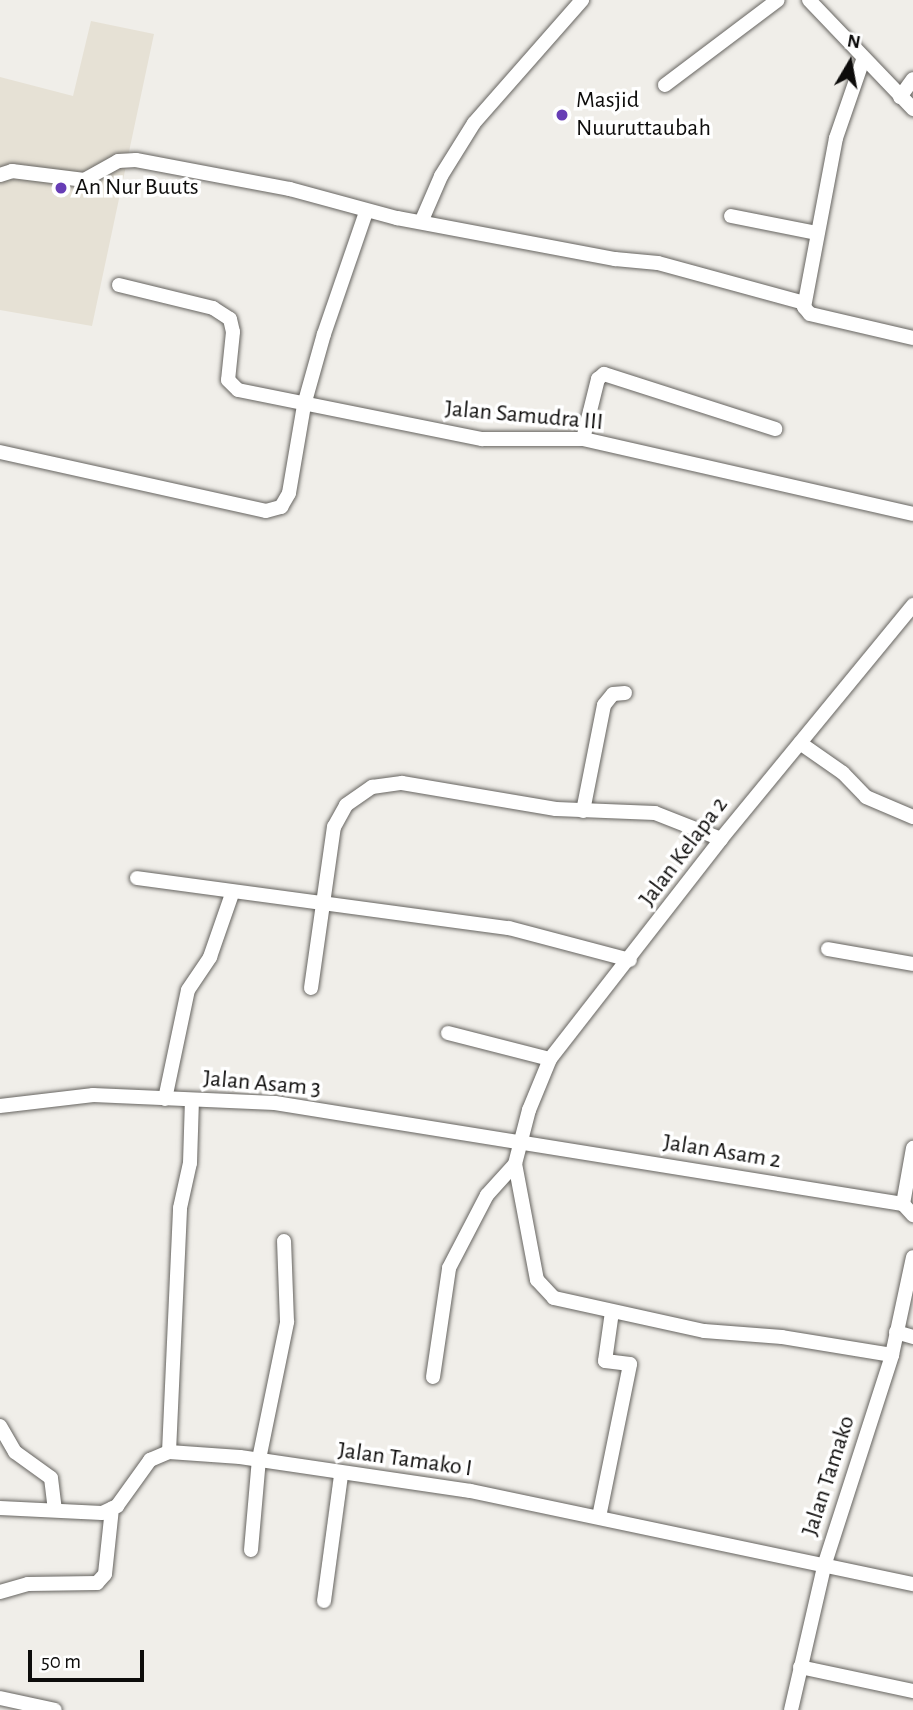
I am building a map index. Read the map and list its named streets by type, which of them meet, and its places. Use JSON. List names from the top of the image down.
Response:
{
  "streets": {
    "street": [
      "Jalan Samudra III",
      "Jalan Kelapa 2",
      "Jalan Asam 3",
      "Jalan Asam 2",
      "Jalan Tamako I",
      "Jalan Tamako"
    ]
  },
  "crossings": [
    ["Jalan Kelapa 2", "Jalan Asam 3"],
    ["Jalan Kelapa 2", "Jalan Asam 2"],
    ["Jalan Asam 3", "Jalan Asam 2"],
    ["Jalan Tamako I", "Jalan Tamako"]
  ],
  "places": ["Masjid Nuuruttaubah", "An Nur Buuts"],
  "scale_bar": "50 m",
  "north": "top"
}
